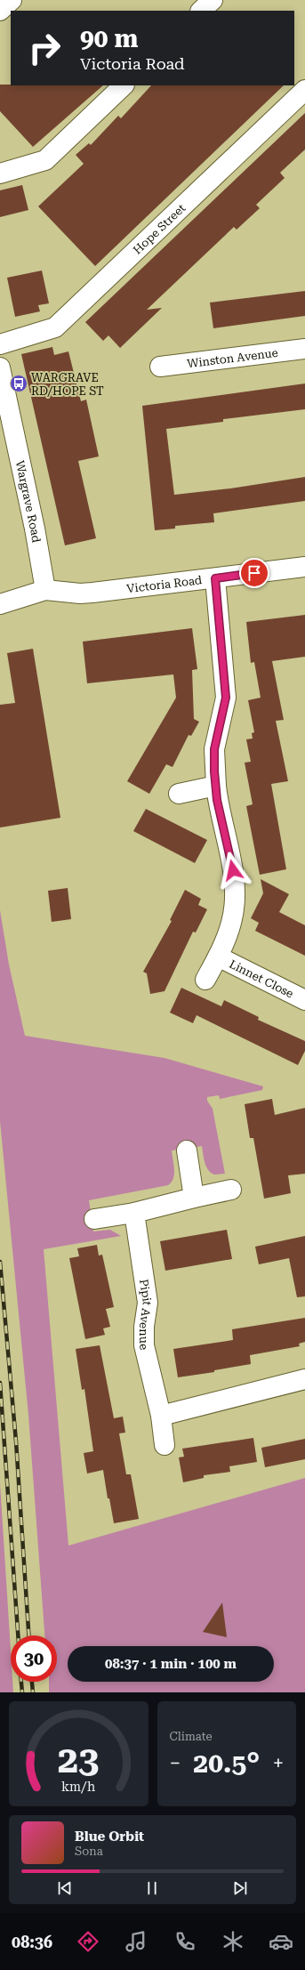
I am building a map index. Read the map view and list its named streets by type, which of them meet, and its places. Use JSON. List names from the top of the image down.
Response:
{
  "streets": {
    "street": [
      "Hope Street",
      "Winston Avenue",
      "Wargrave Road",
      "Victoria Road",
      "Linnet Close",
      "Pipit Avenue"
    ]
  },
  "crossings": [
    ["Wargrave Road", "Victoria Road"],
    ["Victoria Road", "Linnet Close"]
  ],
  "places": {
    "bus stop": ["WARGRAVE RD/HOPE ST"]
  },
  "page": {
    "turn": ["90 m", "Victoria Road"],
    "limit": "30",
    "trip": "08:37 · 1 min · 100 m",
    "tile": "Climate",
    "heat": ["−", "20.5°", "+"],
    "song": ["Blue Orbit", "Sona"],
    "tabs": "08:36",
    "gauge": ["23", "km/h"]
  }
}
